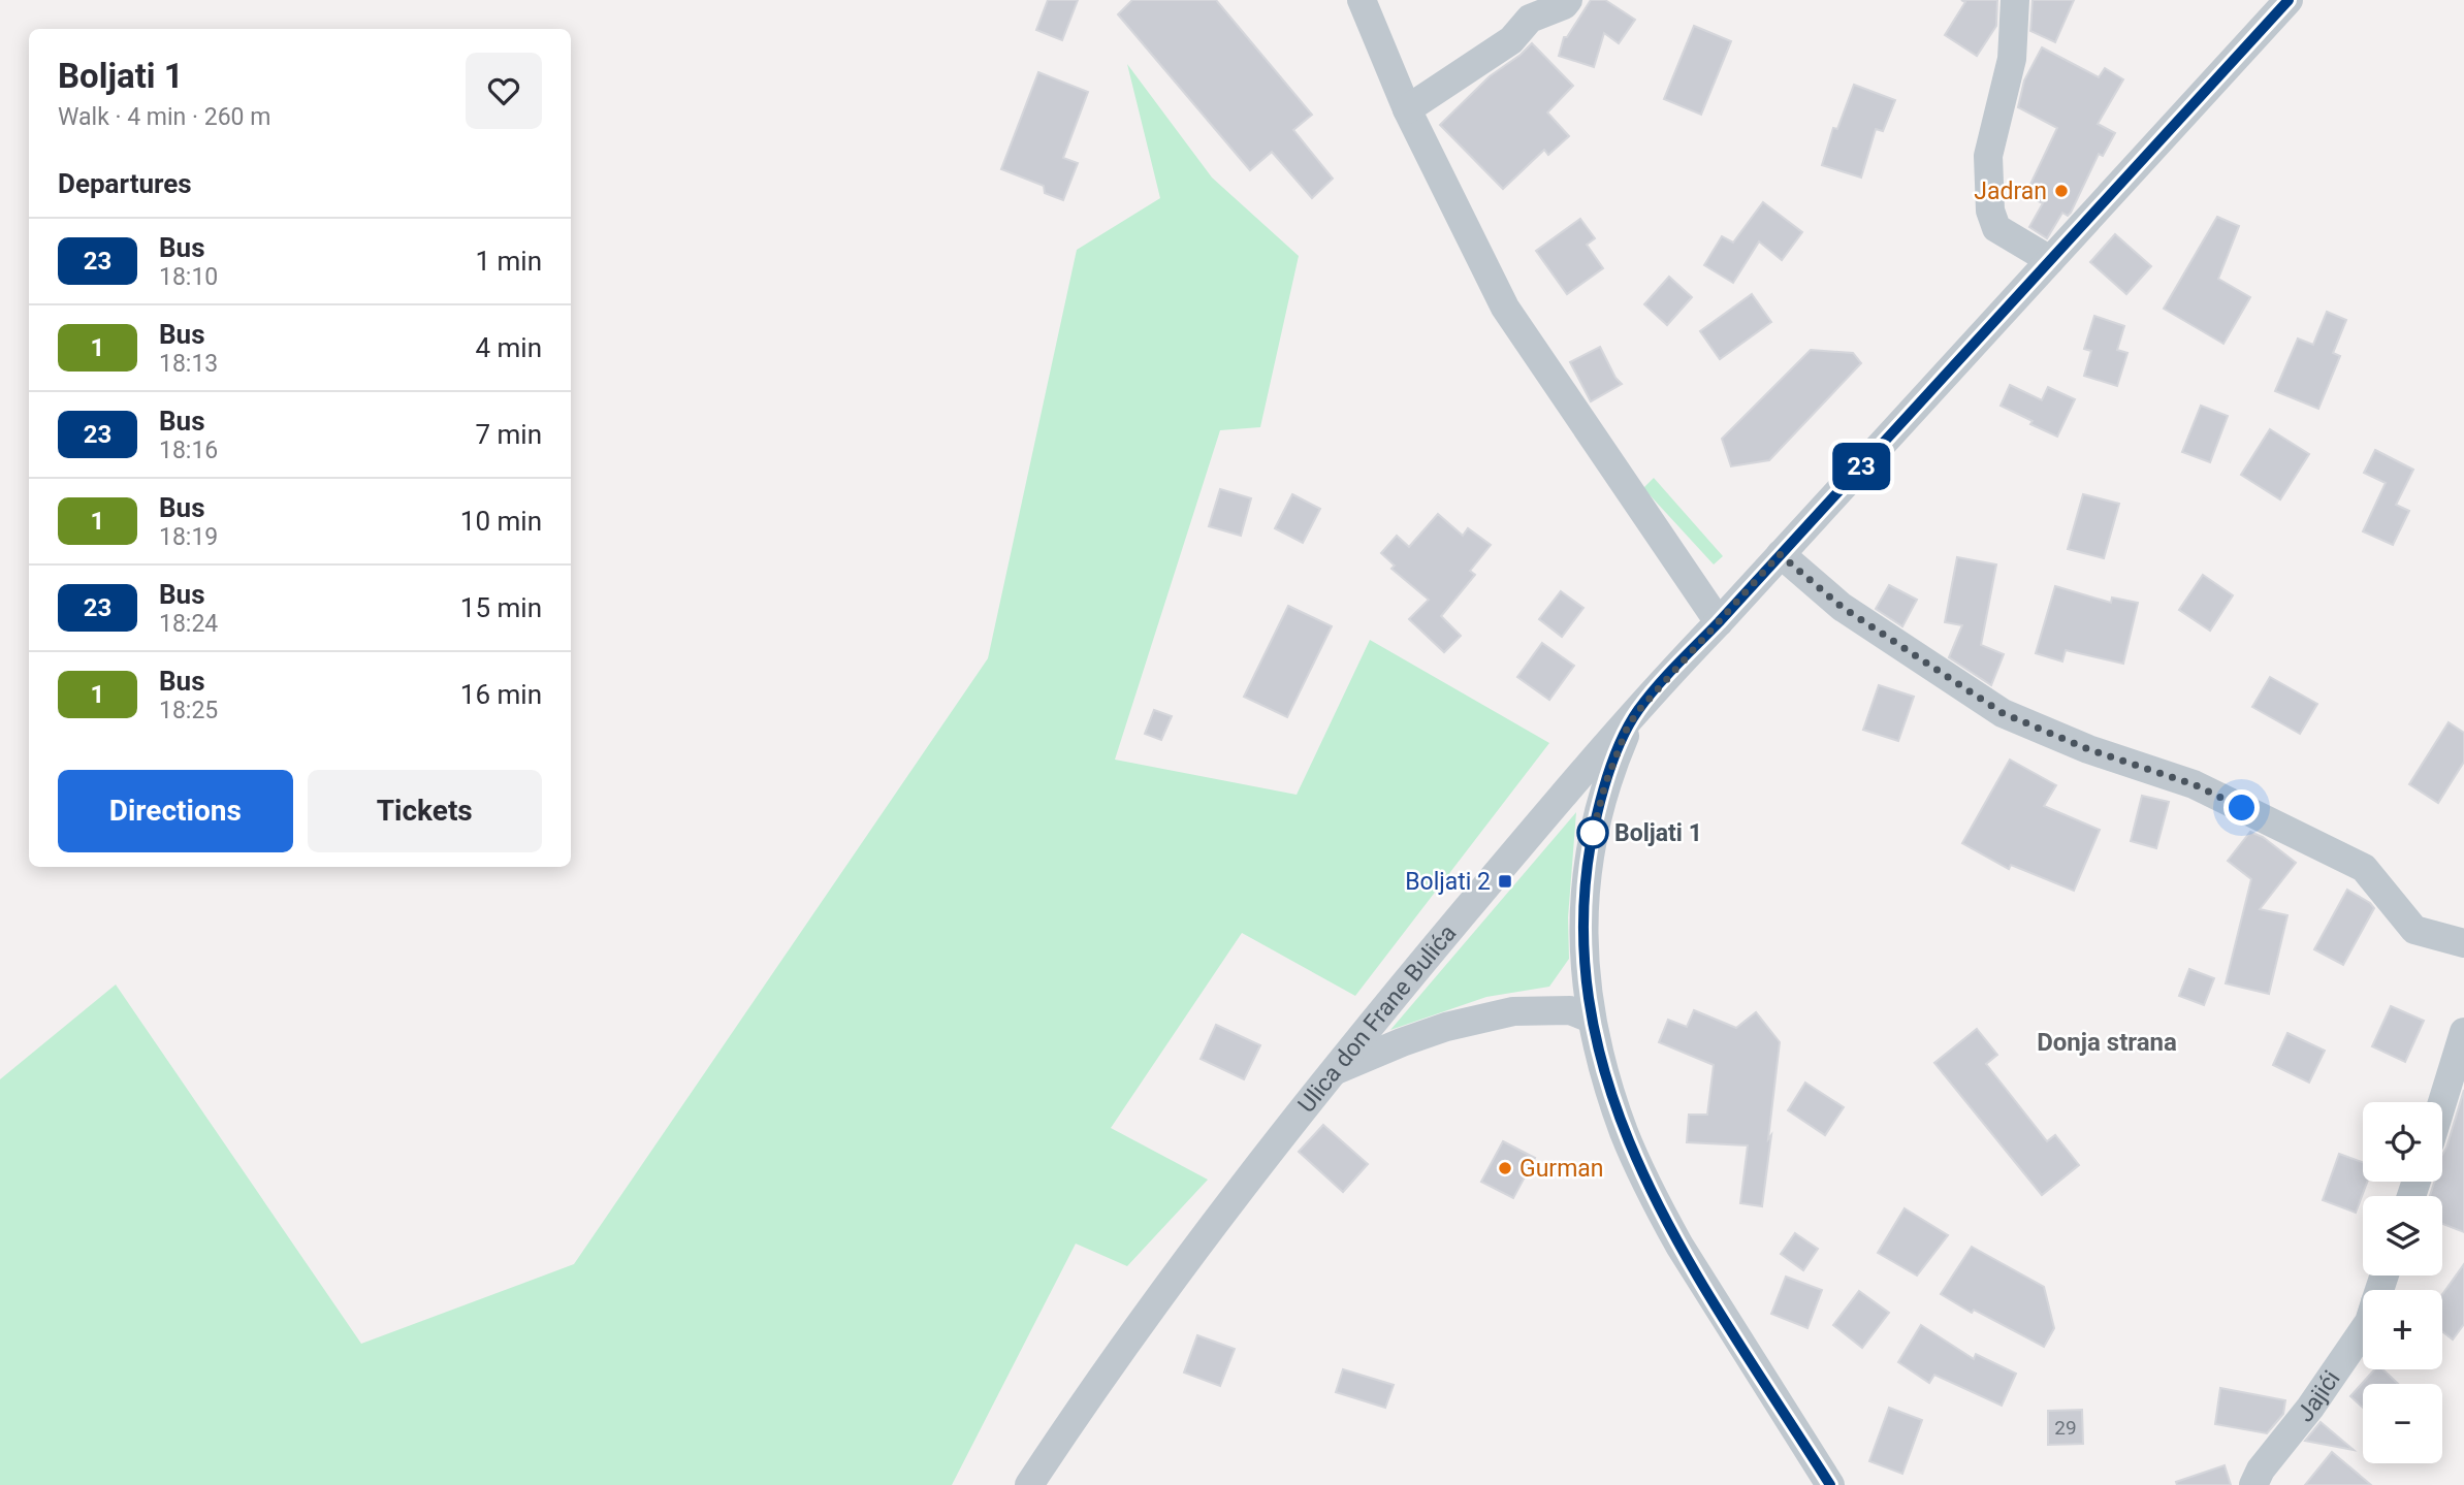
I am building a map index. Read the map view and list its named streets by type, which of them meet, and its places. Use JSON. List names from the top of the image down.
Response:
{
  "streets": {
    "street": ["Ulica don Frane Bulića", "Jajići"]
  },
  "districts": ["Donja strana"],
  "places": {
    "other": ["Jadran", "Boljati 1", "Gurman"],
    "transit": ["Boljati 2"]
  },
  "lines": ["bus line 23"],
  "house_numbers": ["29"],
  "page": {
    "on_map": "23",
    "heading": [
      ["Boljati 1", "Walk · 4 min · 260 m"],
      "Departures"
    ],
    "list": [
      {
        "mark": "23",
        "name": "Bus",
        "note": "18:10",
        "value": "1 min"
      },
      {
        "mark": "1",
        "name": "Bus",
        "note": "18:13",
        "value": "4 min"
      },
      {
        "mark": "23",
        "name": "Bus",
        "note": "18:16",
        "value": "7 min"
      },
      {
        "mark": "1",
        "name": "Bus",
        "note": "18:19",
        "value": "10 min"
      },
      {
        "mark": "23",
        "name": "Bus",
        "note": "18:24",
        "value": "15 min"
      },
      {
        "mark": "1",
        "name": "Bus",
        "note": "18:25",
        "value": "16 min"
      }
    ],
    "buttons": ["Directions", "Tickets"],
    "map_buttons": ["+", "−"]
  }
}
